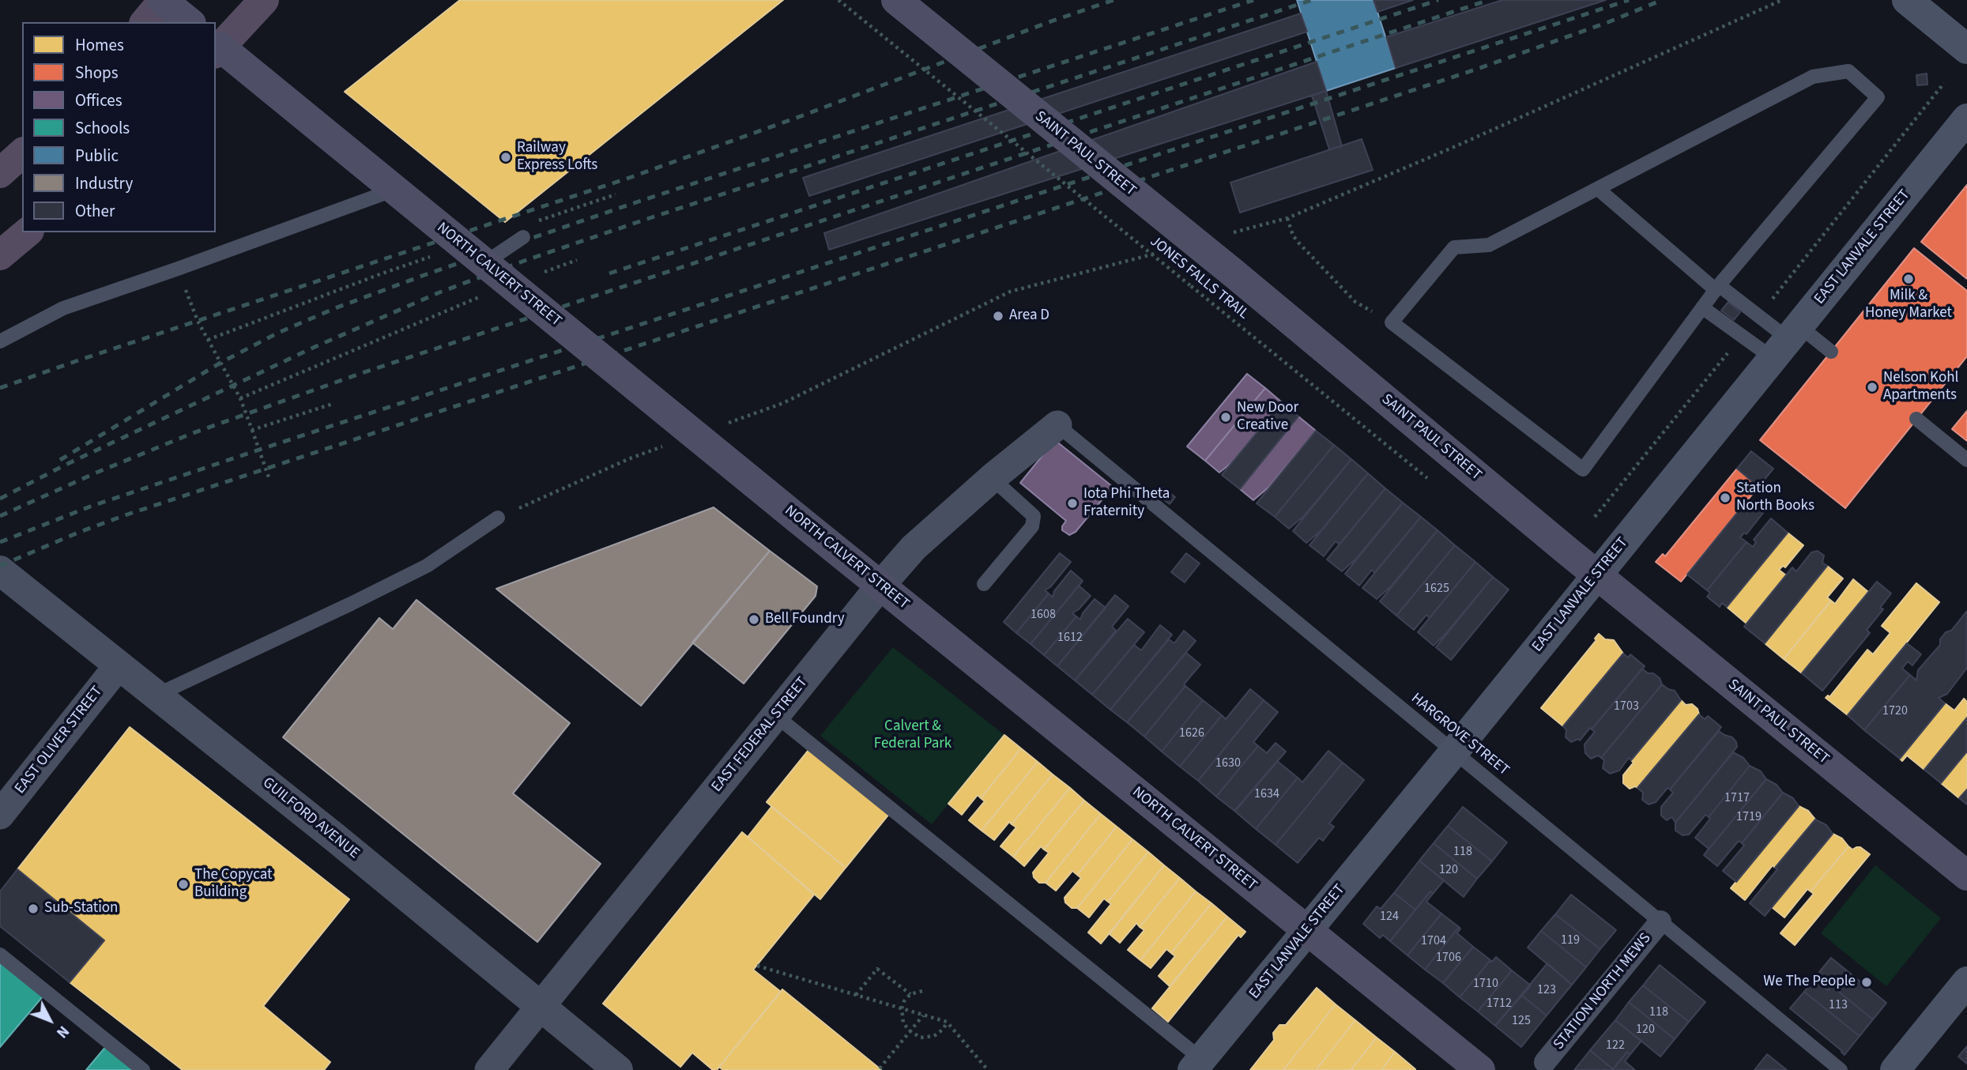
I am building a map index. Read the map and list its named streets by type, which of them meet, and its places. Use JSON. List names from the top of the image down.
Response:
{
  "streets": {
    "main road": ["SAINT PAUL STREET", "EAST LANVALE STREET", "NORTH CALVERT STREET"],
    "street": [
      "EAST FEDERAL STREET",
      "EAST OLIVER STREET",
      "GUILFORD AVENUE",
      "STATION NORTH MEWS"
    ],
    "lane": ["HARGROVE STREET"],
    "path": ["JONES FALLS TRAIL"]
  },
  "crossings": [
    ["SAINT PAUL STREET", "EAST LANVALE STREET"],
    ["EAST LANVALE STREET", "NORTH CALVERT STREET"],
    ["EAST LANVALE STREET", "HARGROVE STREET"],
    ["NORTH CALVERT STREET", "EAST FEDERAL STREET"],
    ["EAST FEDERAL STREET", "HARGROVE STREET"],
    ["EAST FEDERAL STREET", "GUILFORD AVENUE"],
    ["HARGROVE STREET", "STATION NORTH MEWS"],
    ["EAST OLIVER STREET", "GUILFORD AVENUE"]
  ],
  "parks": ["Calvert & Federal Park"],
  "places": [
    "Railway Express Lofts",
    "Milk & Honey Market",
    "Area D",
    "Nelson Kohl Apartments",
    "New Door Creative",
    "Station North Books",
    "Iota Phi Theta Fraternity",
    "Bell Foundry",
    "The Copycat Building",
    "Sub-Station",
    "We The People"
  ],
  "house_numbers": [
    "1625",
    "1608",
    "1612",
    "1703",
    "1720",
    "1626",
    "1630",
    "1634",
    "1717",
    "1719",
    "118",
    "120",
    "124",
    "119",
    "1704",
    "1706",
    "1710",
    "123",
    "1712",
    "113",
    "118",
    "125",
    "120",
    "122"
  ],
  "legend": [
    "Homes",
    "Shops",
    "Offices",
    "Schools",
    "Public",
    "Industry",
    "Other"
  ],
  "north": "bottom right"
}
